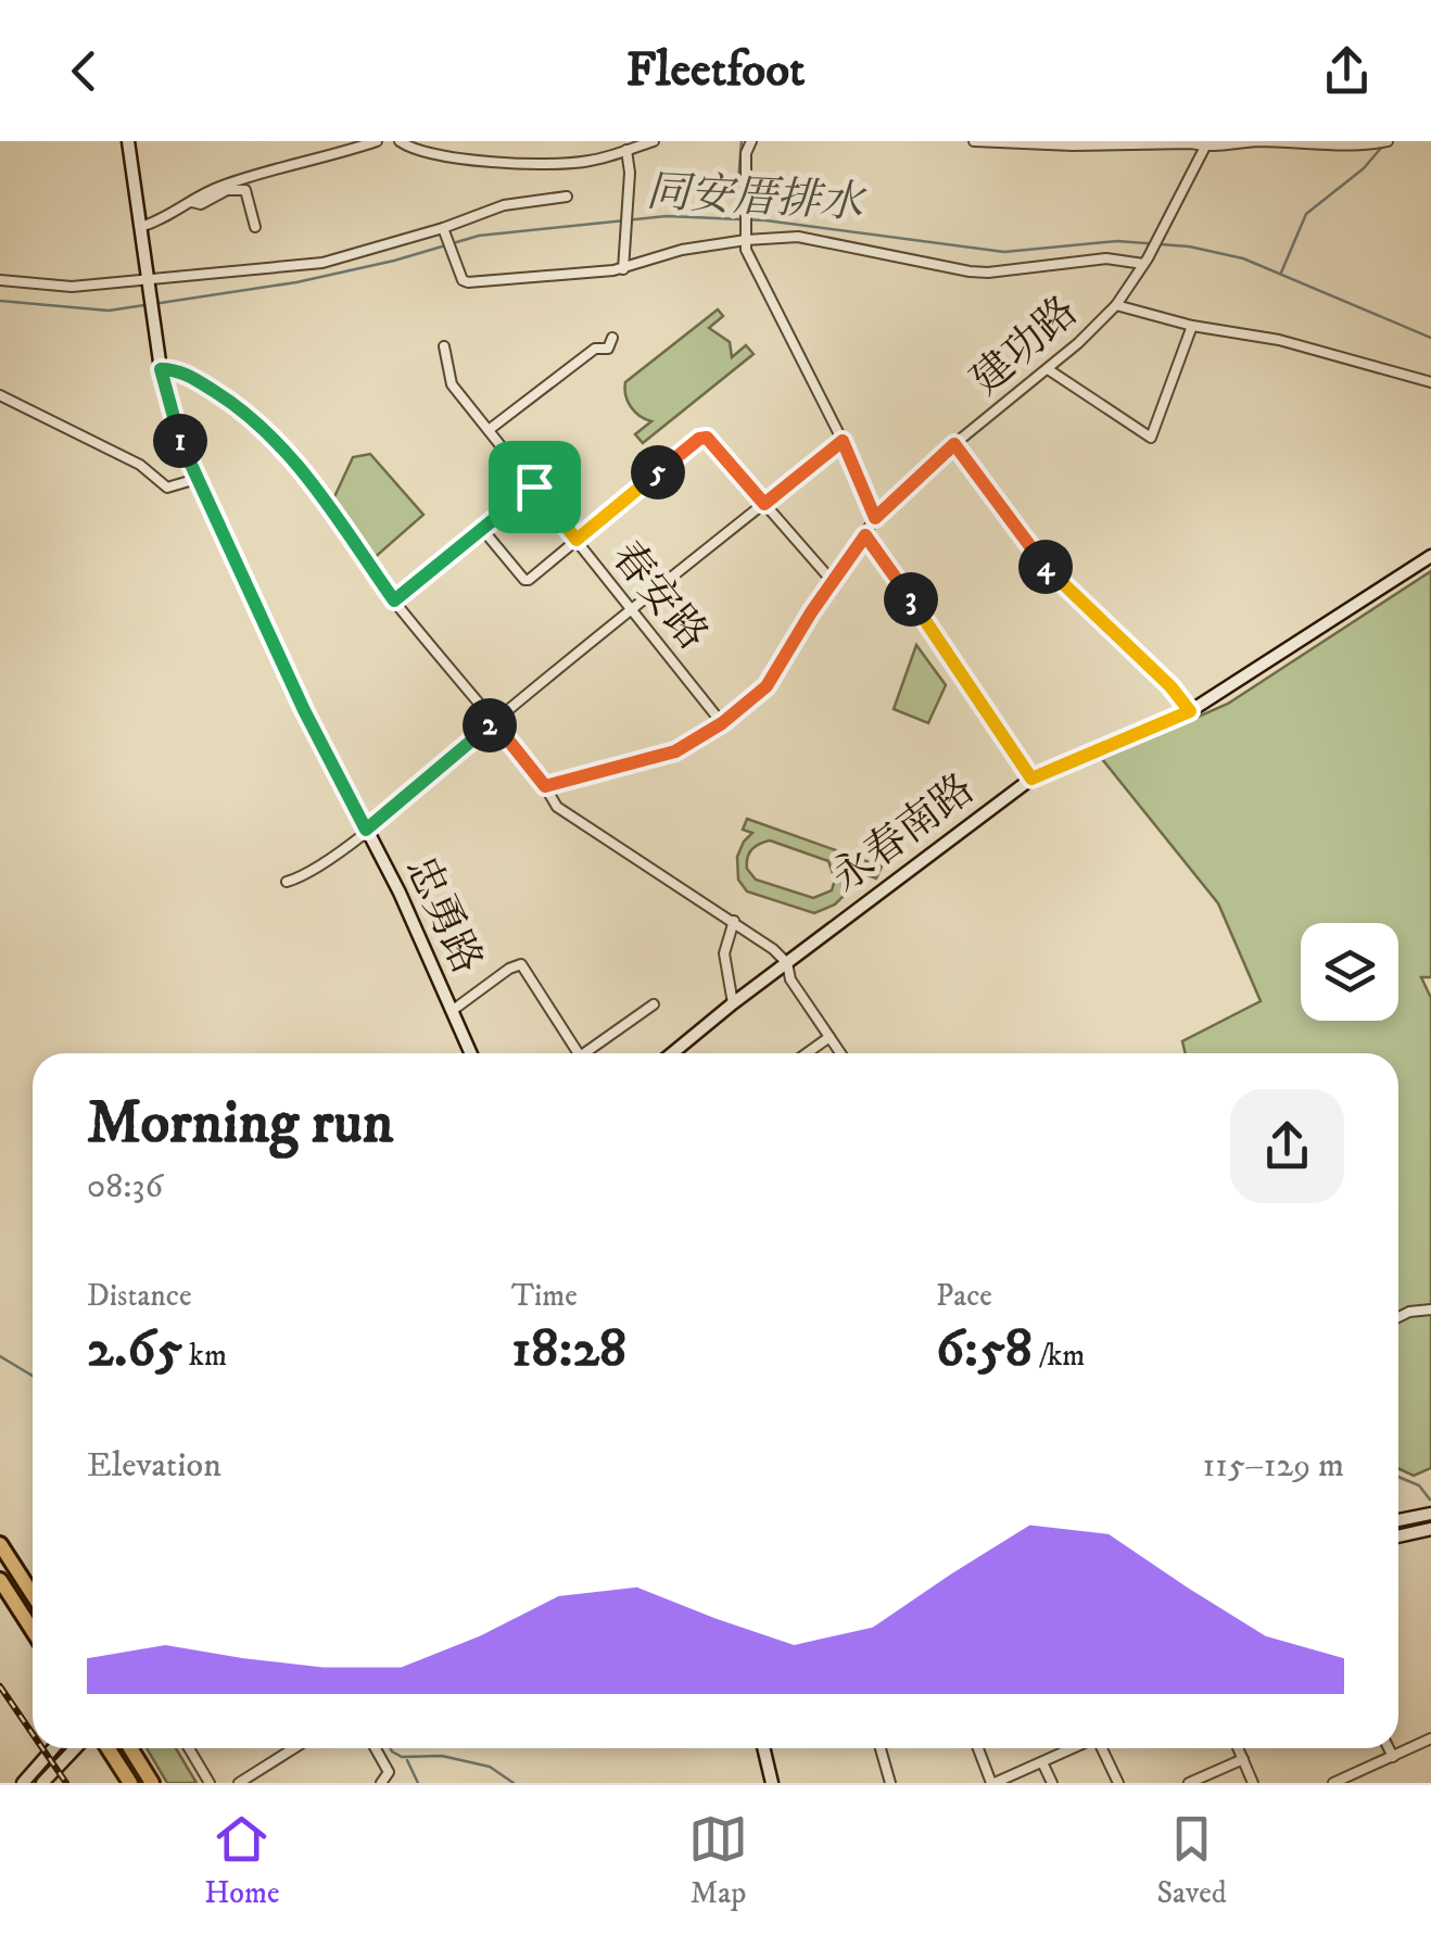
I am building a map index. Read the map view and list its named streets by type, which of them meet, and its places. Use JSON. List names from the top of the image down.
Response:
{
  "streets": {
    "street": [
      "建功路",
      "春安路",
      "永春南路",
      "忠勇路"
    ]
  },
  "crossings": [
    ["建功路", "春安路"]
  ],
  "water": ["同安厝排水"],
  "page": {
    "header": "Fleetfoot",
    "pins": [
      "1",
      "5",
      "4",
      "3",
      "2"
    ],
    "heading": ["Morning run", "08:36"],
    "stats": [
      ["Distance", "2.65 km"],
      ["Time", "18:28"],
      ["Pace", "6:58 /km"]
    ],
    "chart": ["Elevation", "115–129 m"],
    "tabs": ["Home", "Map", "Saved"]
  }
}
